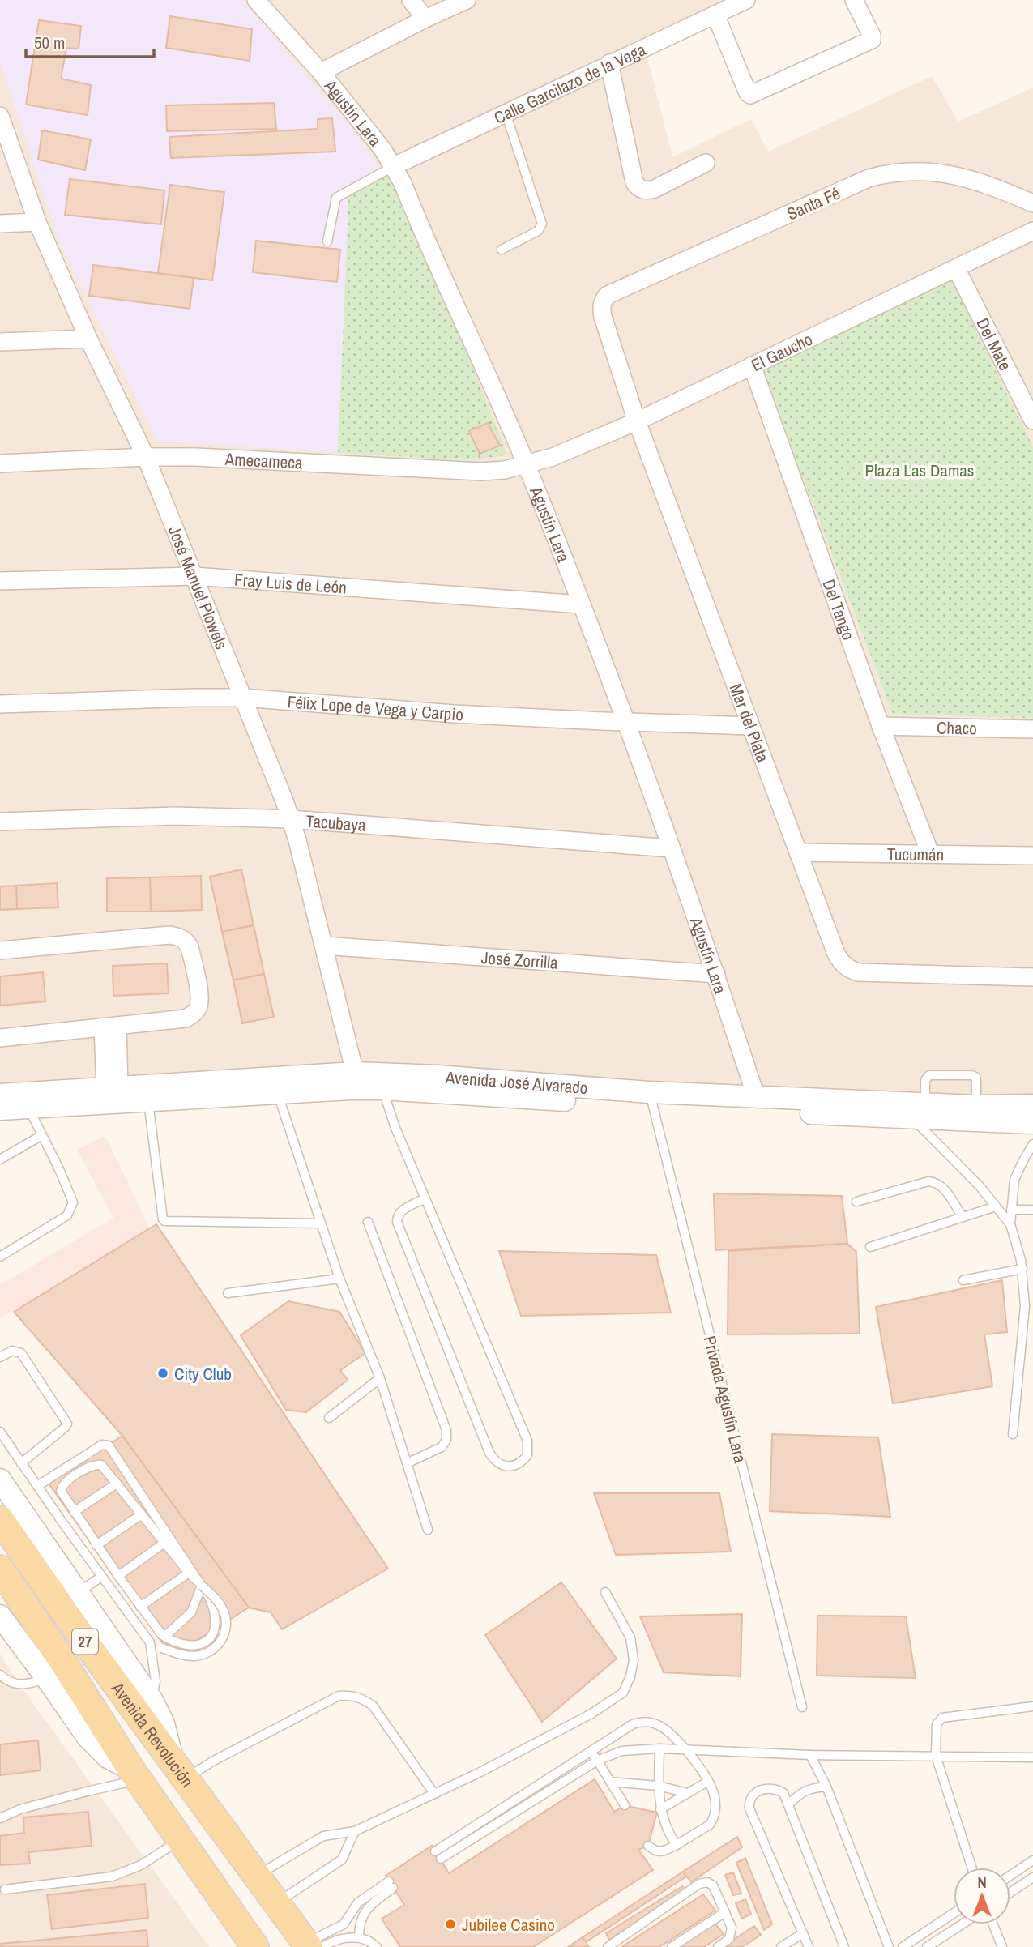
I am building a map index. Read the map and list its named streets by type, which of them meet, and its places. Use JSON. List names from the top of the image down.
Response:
{
  "streets": {
    "main road": ["27", "Avenida Revolución"],
    "street": [
      "Calle Garcilazo de la Vega",
      "Agustín Lara",
      "Santa Fé",
      "Del Mate",
      "El Gaucho",
      "Amecameca",
      "Fray Luis de León",
      "José Manuel Plowels",
      "Del Tango",
      "Félix Lope de Vega y Carpio",
      "Mar del Plata",
      "Chaco",
      "Tacubaya",
      "Tucumán",
      "José Zorrilla",
      "Avenida José Alvarado"
    ],
    "lane": ["Privada Agustín Lara"]
  },
  "crossings": [
    ["Calle Garcilazo de la Vega", "Agustín Lara"],
    ["Agustín Lara", "El Gaucho"],
    ["Agustín Lara", "Amecameca"],
    ["Agustín Lara", "Fray Luis de León"],
    ["Agustín Lara", "Félix Lope de Vega y Carpio"],
    ["Agustín Lara", "Tacubaya"],
    ["Agustín Lara", "José Zorrilla"],
    ["Agustín Lara", "Avenida José Alvarado"],
    ["Santa Fé", "Mar del Plata"],
    ["Del Mate", "El Gaucho"],
    ["El Gaucho", "Amecameca"],
    ["El Gaucho", "Del Tango"],
    ["El Gaucho", "Mar del Plata"],
    ["Amecameca", "José Manuel Plowels"],
    ["Fray Luis de León", "José Manuel Plowels"],
    ["José Manuel Plowels", "Félix Lope de Vega y Carpio"],
    ["José Manuel Plowels", "Tacubaya"],
    ["José Manuel Plowels", "José Zorrilla"],
    ["José Manuel Plowels", "Avenida José Alvarado"],
    ["Del Tango", "Chaco"],
    ["Del Tango", "Tucumán"],
    ["Félix Lope de Vega y Carpio", "Mar del Plata"],
    ["Mar del Plata", "Tucumán"],
    ["Avenida José Alvarado", "Privada Agustín Lara"]
  ],
  "parks": ["Plaza Las Damas"],
  "places": ["City Club", "Jubilee Casino"],
  "scale_bar": "50 m",
  "north": "top"
}
